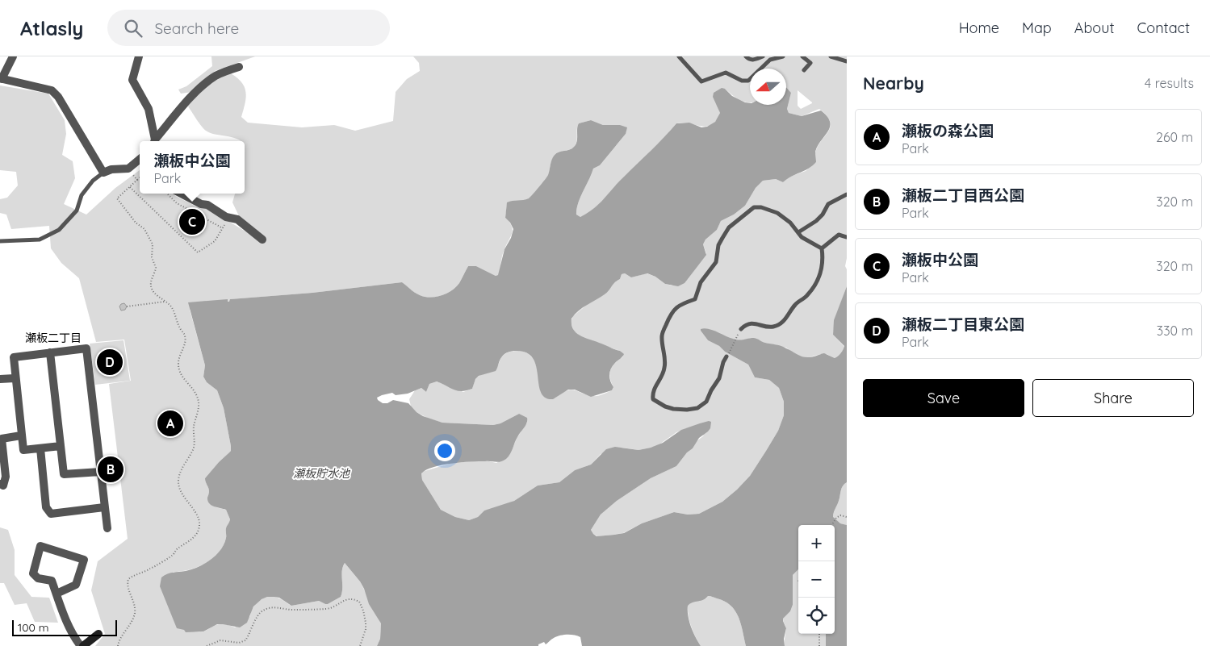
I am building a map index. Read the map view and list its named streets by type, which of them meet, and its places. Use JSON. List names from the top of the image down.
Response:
{
  "districts": ["瀬板二丁目"],
  "water": ["瀬板貯水池"],
  "scale_bar": "100 m",
  "north": "left",
  "page": {
    "header": "Atlasly",
    "search": "Search here",
    "nav": [
      "Home",
      "Map",
      "About",
      "Contact"
    ],
    "heading": ["Nearby", "4 results"],
    "list": [
      {
        "mark": "A",
        "name": "瀬板の森公園",
        "note": "Park",
        "value": "260 m"
      },
      {
        "mark": "B",
        "name": "瀬板二丁目西公園",
        "note": "Park",
        "value": "320 m"
      },
      {
        "mark": "C",
        "name": "瀬板中公園",
        "note": "Park",
        "value": "320 m"
      },
      {
        "mark": "D",
        "name": "瀬板二丁目東公園",
        "note": "Park",
        "value": "330 m"
      }
    ],
    "popup": ["瀬板中公園", "Park"],
    "pins": [
      "C",
      "D",
      "A",
      "B"
    ],
    "buttons": ["Save", "Share"],
    "map_buttons": ["+", "−"],
    "scale": "100 m"
  }
}
